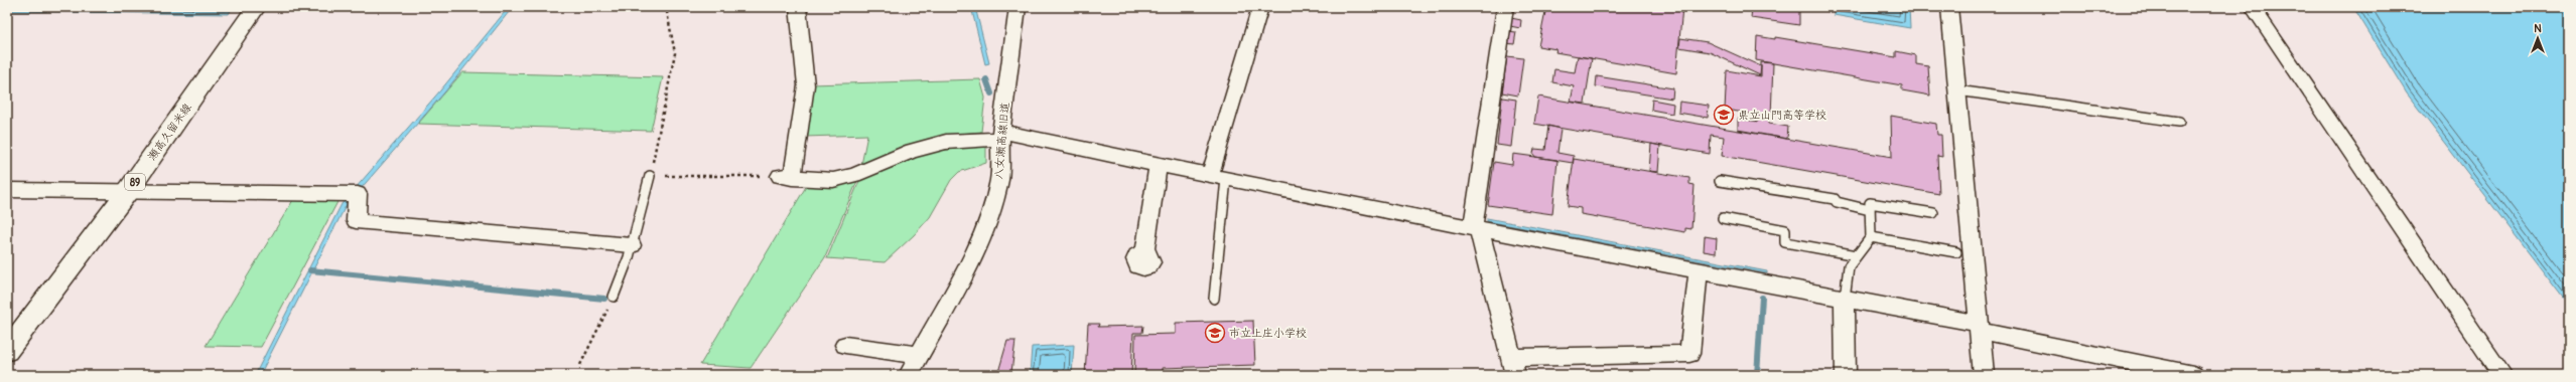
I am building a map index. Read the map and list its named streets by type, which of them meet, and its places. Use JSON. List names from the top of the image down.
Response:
{
  "streets": {
    "main road": ["瀬高久留米線", "89"],
    "street": ["八女瀬高線旧道"]
  },
  "places": {
    "school or university": ["県立山門高等学校", "市立上庄小学校"]
  },
  "north": "top"
}
